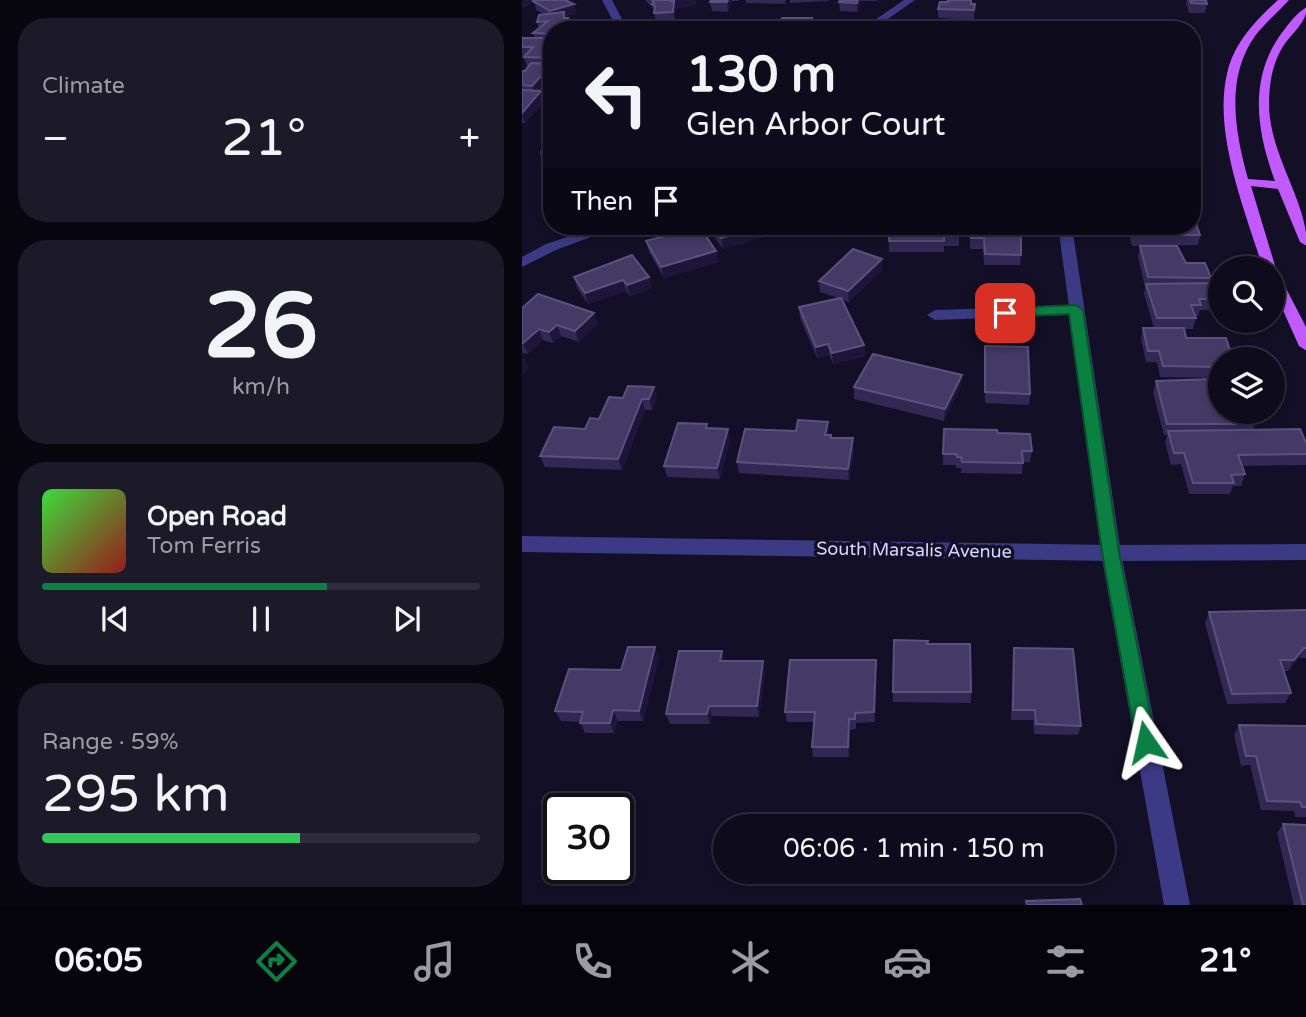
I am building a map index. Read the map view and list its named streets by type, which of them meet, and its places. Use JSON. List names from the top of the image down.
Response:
{
  "streets": {
    "street": ["South Marsalis Avenue"]
  },
  "page": {
    "tile": [
      "Climate",
      ["26", "km/h"],
      ["Range · 59%", "295 km"]
    ],
    "turn": ["130 m", "Glen Arbor Court"],
    "heat": ["−", "21°", "+"],
    "then": "Then",
    "song": ["Open Road", "Tom Ferris"],
    "limit": "30",
    "trip": "06:06 · 1 min · 150 m",
    "tabs": ["06:05", "21°"]
  }
}
